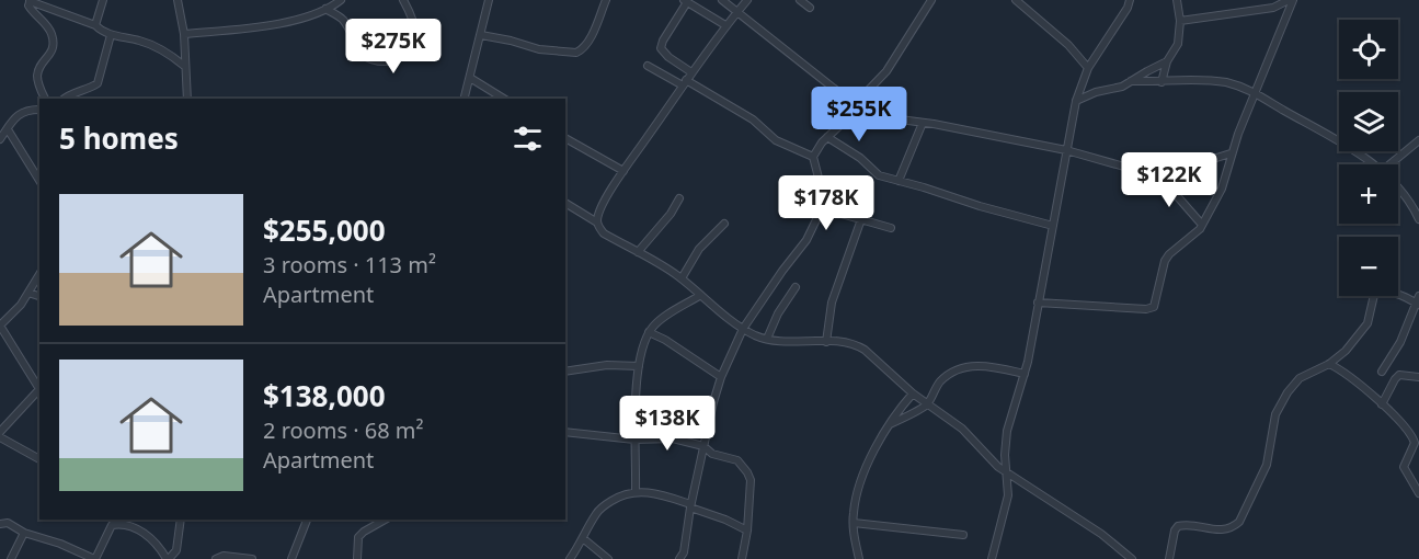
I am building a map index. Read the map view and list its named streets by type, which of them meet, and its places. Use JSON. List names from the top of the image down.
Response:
{
  "page": {
    "price": [
      "$275K",
      "$255K",
      "$122K",
      "$178K",
      "$138K"
    ],
    "map_buttons": ["+", "−"],
    "heading": "5 homes",
    "list": [
      {
        "name": "$255,000",
        "note": "3 rooms · 113 m² · Apartment"
      },
      {
        "name": "$138,000",
        "note": "2 rooms · 68 m² · Apartment"
      }
    ]
  }
}
